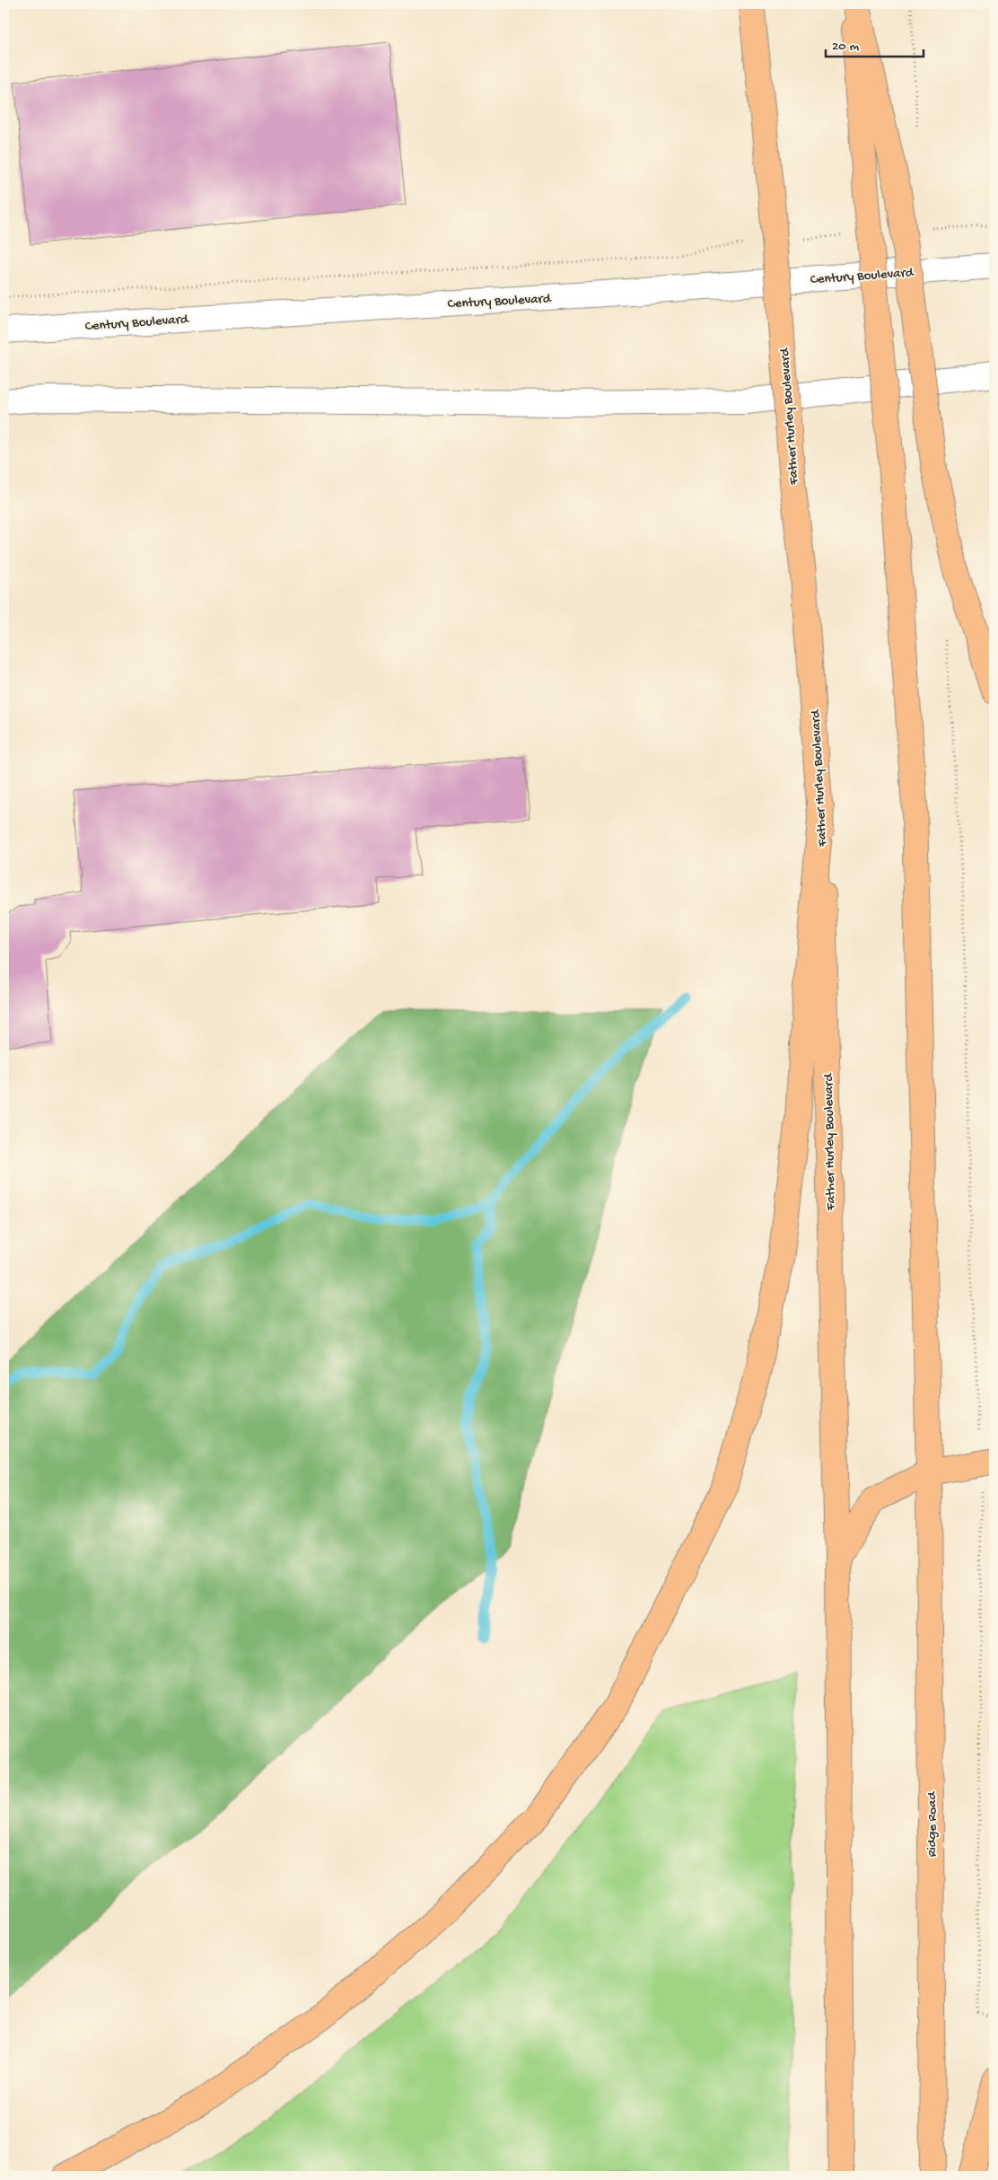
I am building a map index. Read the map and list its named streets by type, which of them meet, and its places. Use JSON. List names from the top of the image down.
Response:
{
  "streets": {
    "main road": ["Father Hurley Boulevard", "Ridge Road"],
    "street": ["Century Boulevard"]
  },
  "scale_bar": "20 m"
}
